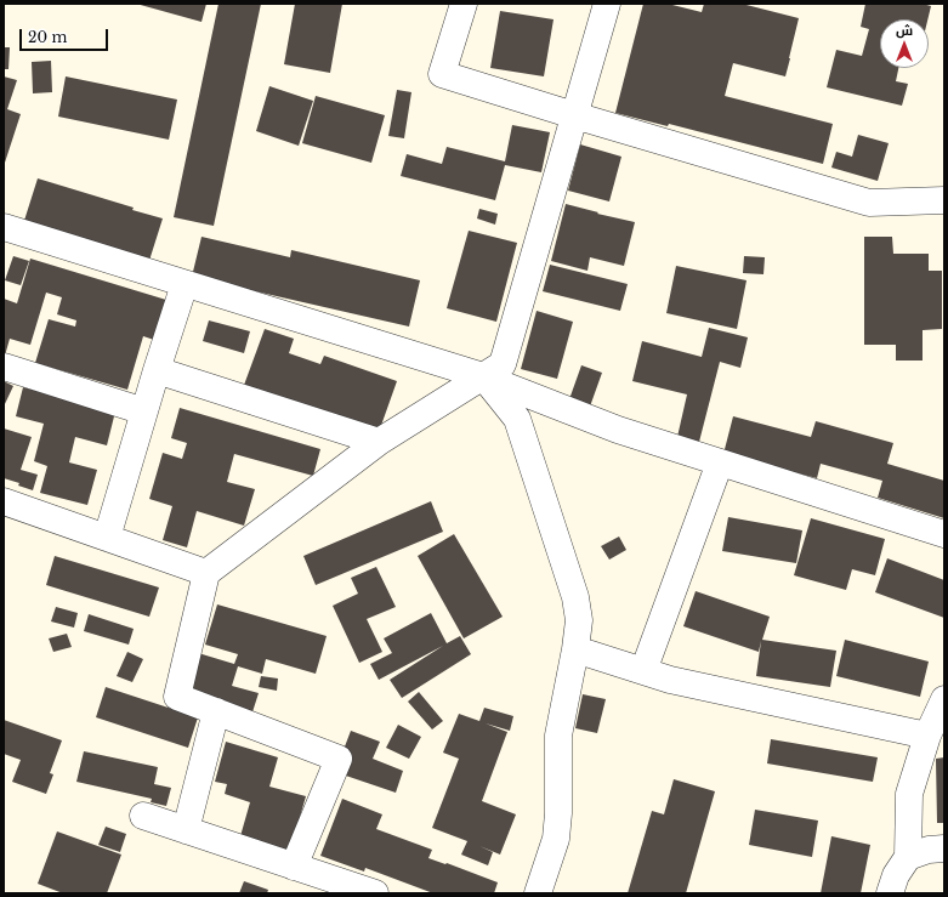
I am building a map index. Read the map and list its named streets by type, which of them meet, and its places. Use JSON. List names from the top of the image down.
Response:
{
  "scale_bar": "20 m",
  "north": "top"
}
